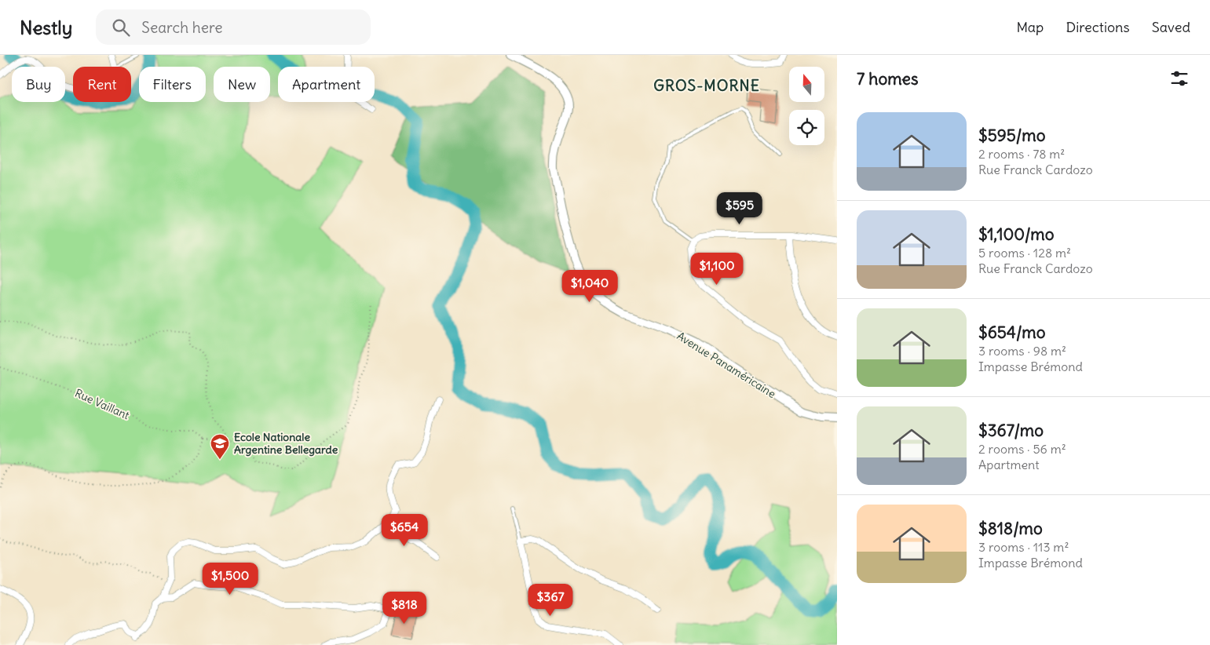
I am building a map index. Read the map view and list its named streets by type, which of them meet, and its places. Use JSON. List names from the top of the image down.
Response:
{
  "streets": {
    "main road": ["Avenue Panaméricaine"],
    "path": ["Rue Vaillant"]
  },
  "districts": ["GROS-MORNE"],
  "places": {
    "school or university": ["Ecole Nationale Argentine Bellegarde"]
  },
  "north": "top",
  "page": {
    "header": "Nestly",
    "search": "Search here",
    "nav": ["Map", "Directions", "Saved"],
    "heading": "7 homes",
    "chip": [
      "Buy",
      "Rent",
      "Filters",
      "New",
      "Apartment"
    ],
    "list": [
      {
        "name": "$595/mo",
        "note": "2 rooms · 78 m² · Rue Franck Cardozo"
      },
      {
        "name": "$1,100/mo",
        "note": "5 rooms · 128 m² · Rue Franck Cardozo"
      },
      {
        "name": "$654/mo",
        "note": "3 rooms · 98 m² · Impasse Brémond"
      },
      {
        "name": "$367/mo",
        "note": "2 rooms · 56 m² · Apartment"
      },
      {
        "name": "$818/mo",
        "note": "3 rooms · 113 m² · Impasse Brémond"
      }
    ],
    "price": [
      "$595",
      "$1,100",
      "$1,040",
      "$654",
      "$1,500",
      "$367",
      "$818"
    ]
  }
}
